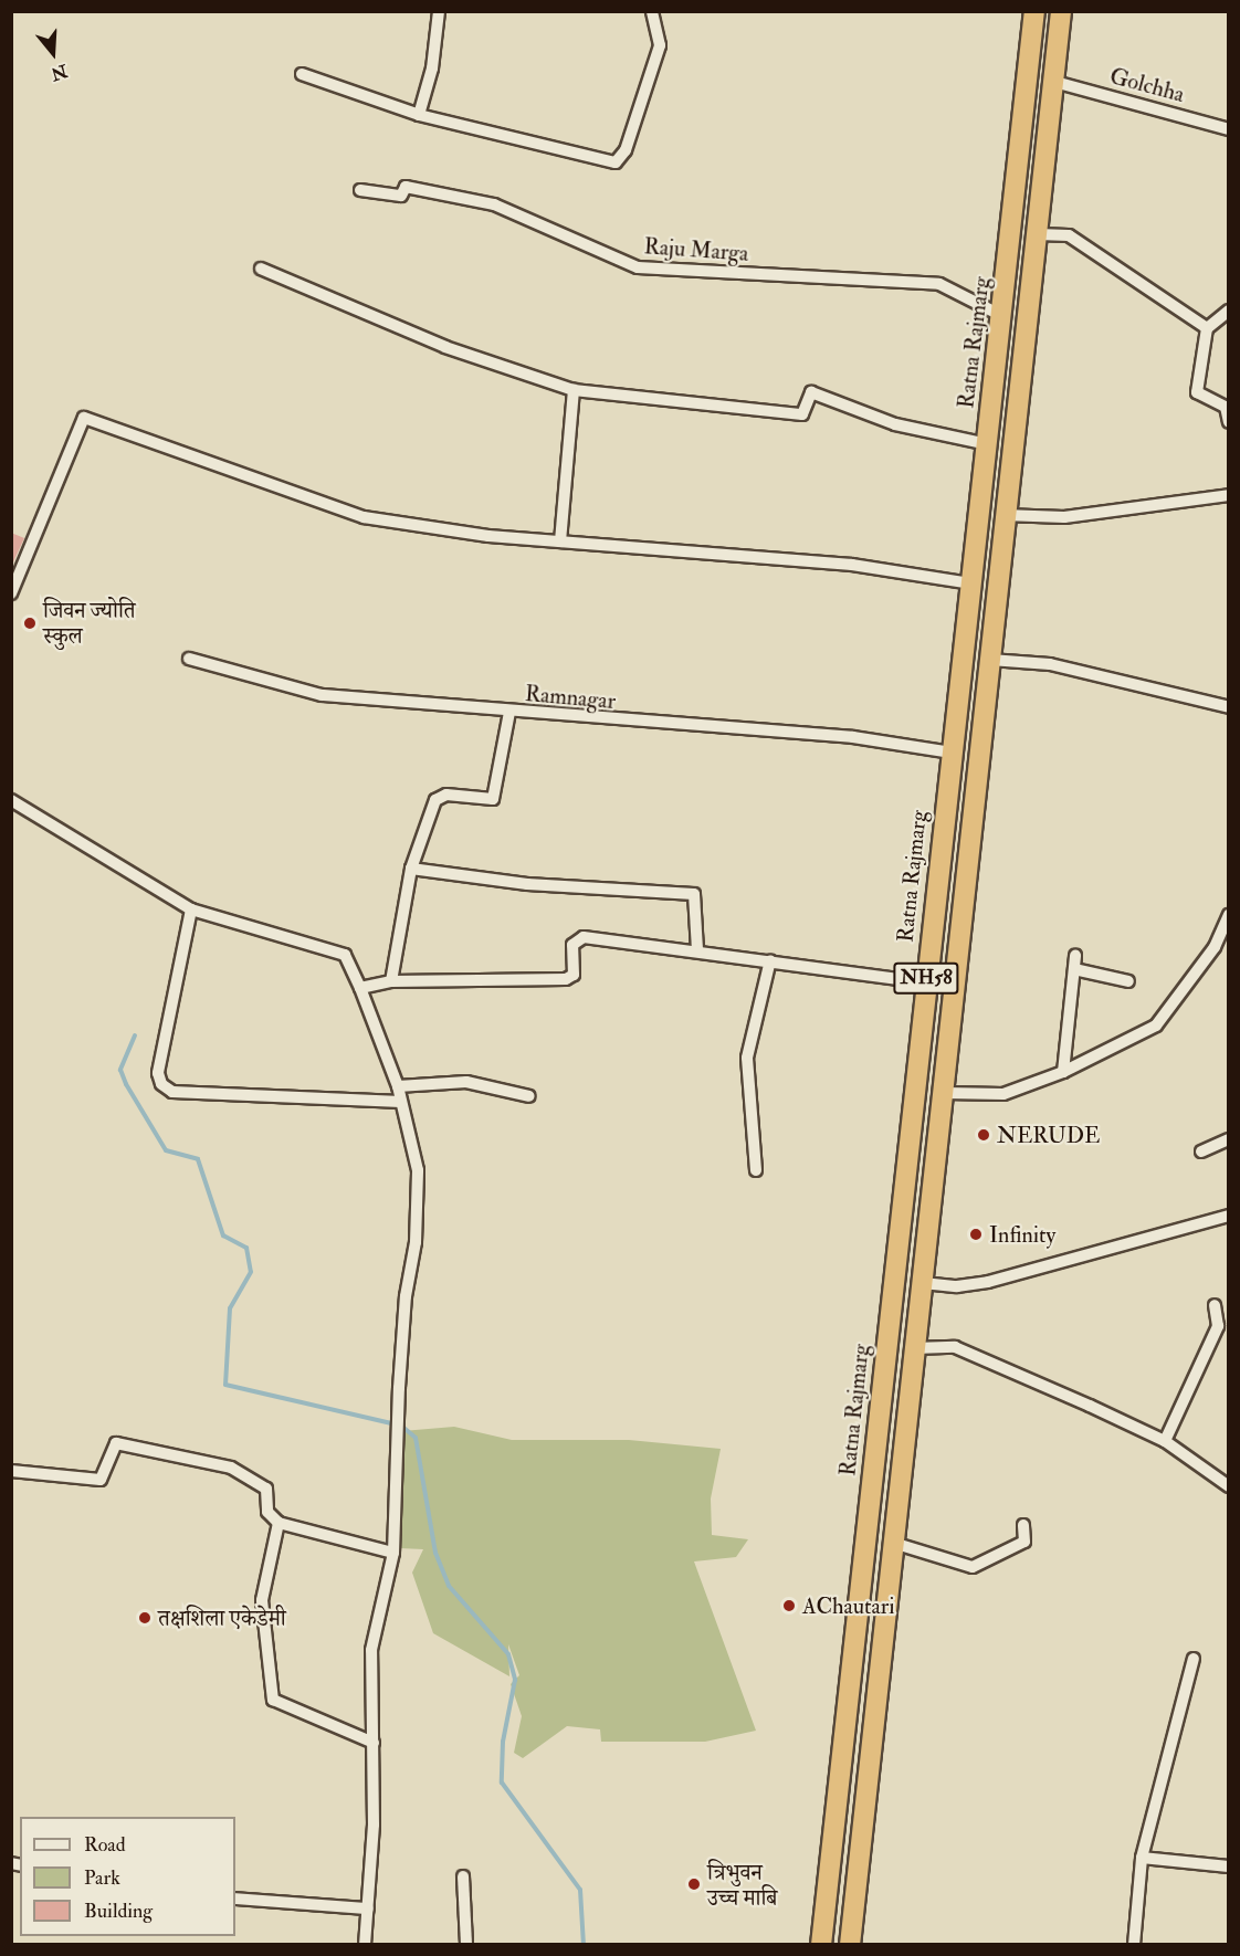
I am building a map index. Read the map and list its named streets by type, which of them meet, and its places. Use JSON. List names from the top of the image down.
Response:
{
  "streets": {
    "highway": ["Ratna Rajmarg", "NH58"],
    "street": ["Golchha", "Raju Marga", "Ramnagar"]
  },
  "crossings": [
    ["Golchha", "NH58"],
    ["Raju Marga", "Ratna Rajmarg"],
    ["Ratna Rajmarg", "Ramnagar"]
  ],
  "places": [
    "जिवन ज्योति स्कुल",
    "NERUDE",
    "Infinity",
    "AChautari",
    "तक्षशिला एकेडेमी",
    "त्रिभुवन उच्च माबि"
  ],
  "legend": ["Road", "Park", "Building"],
  "north": "bottom"
}
